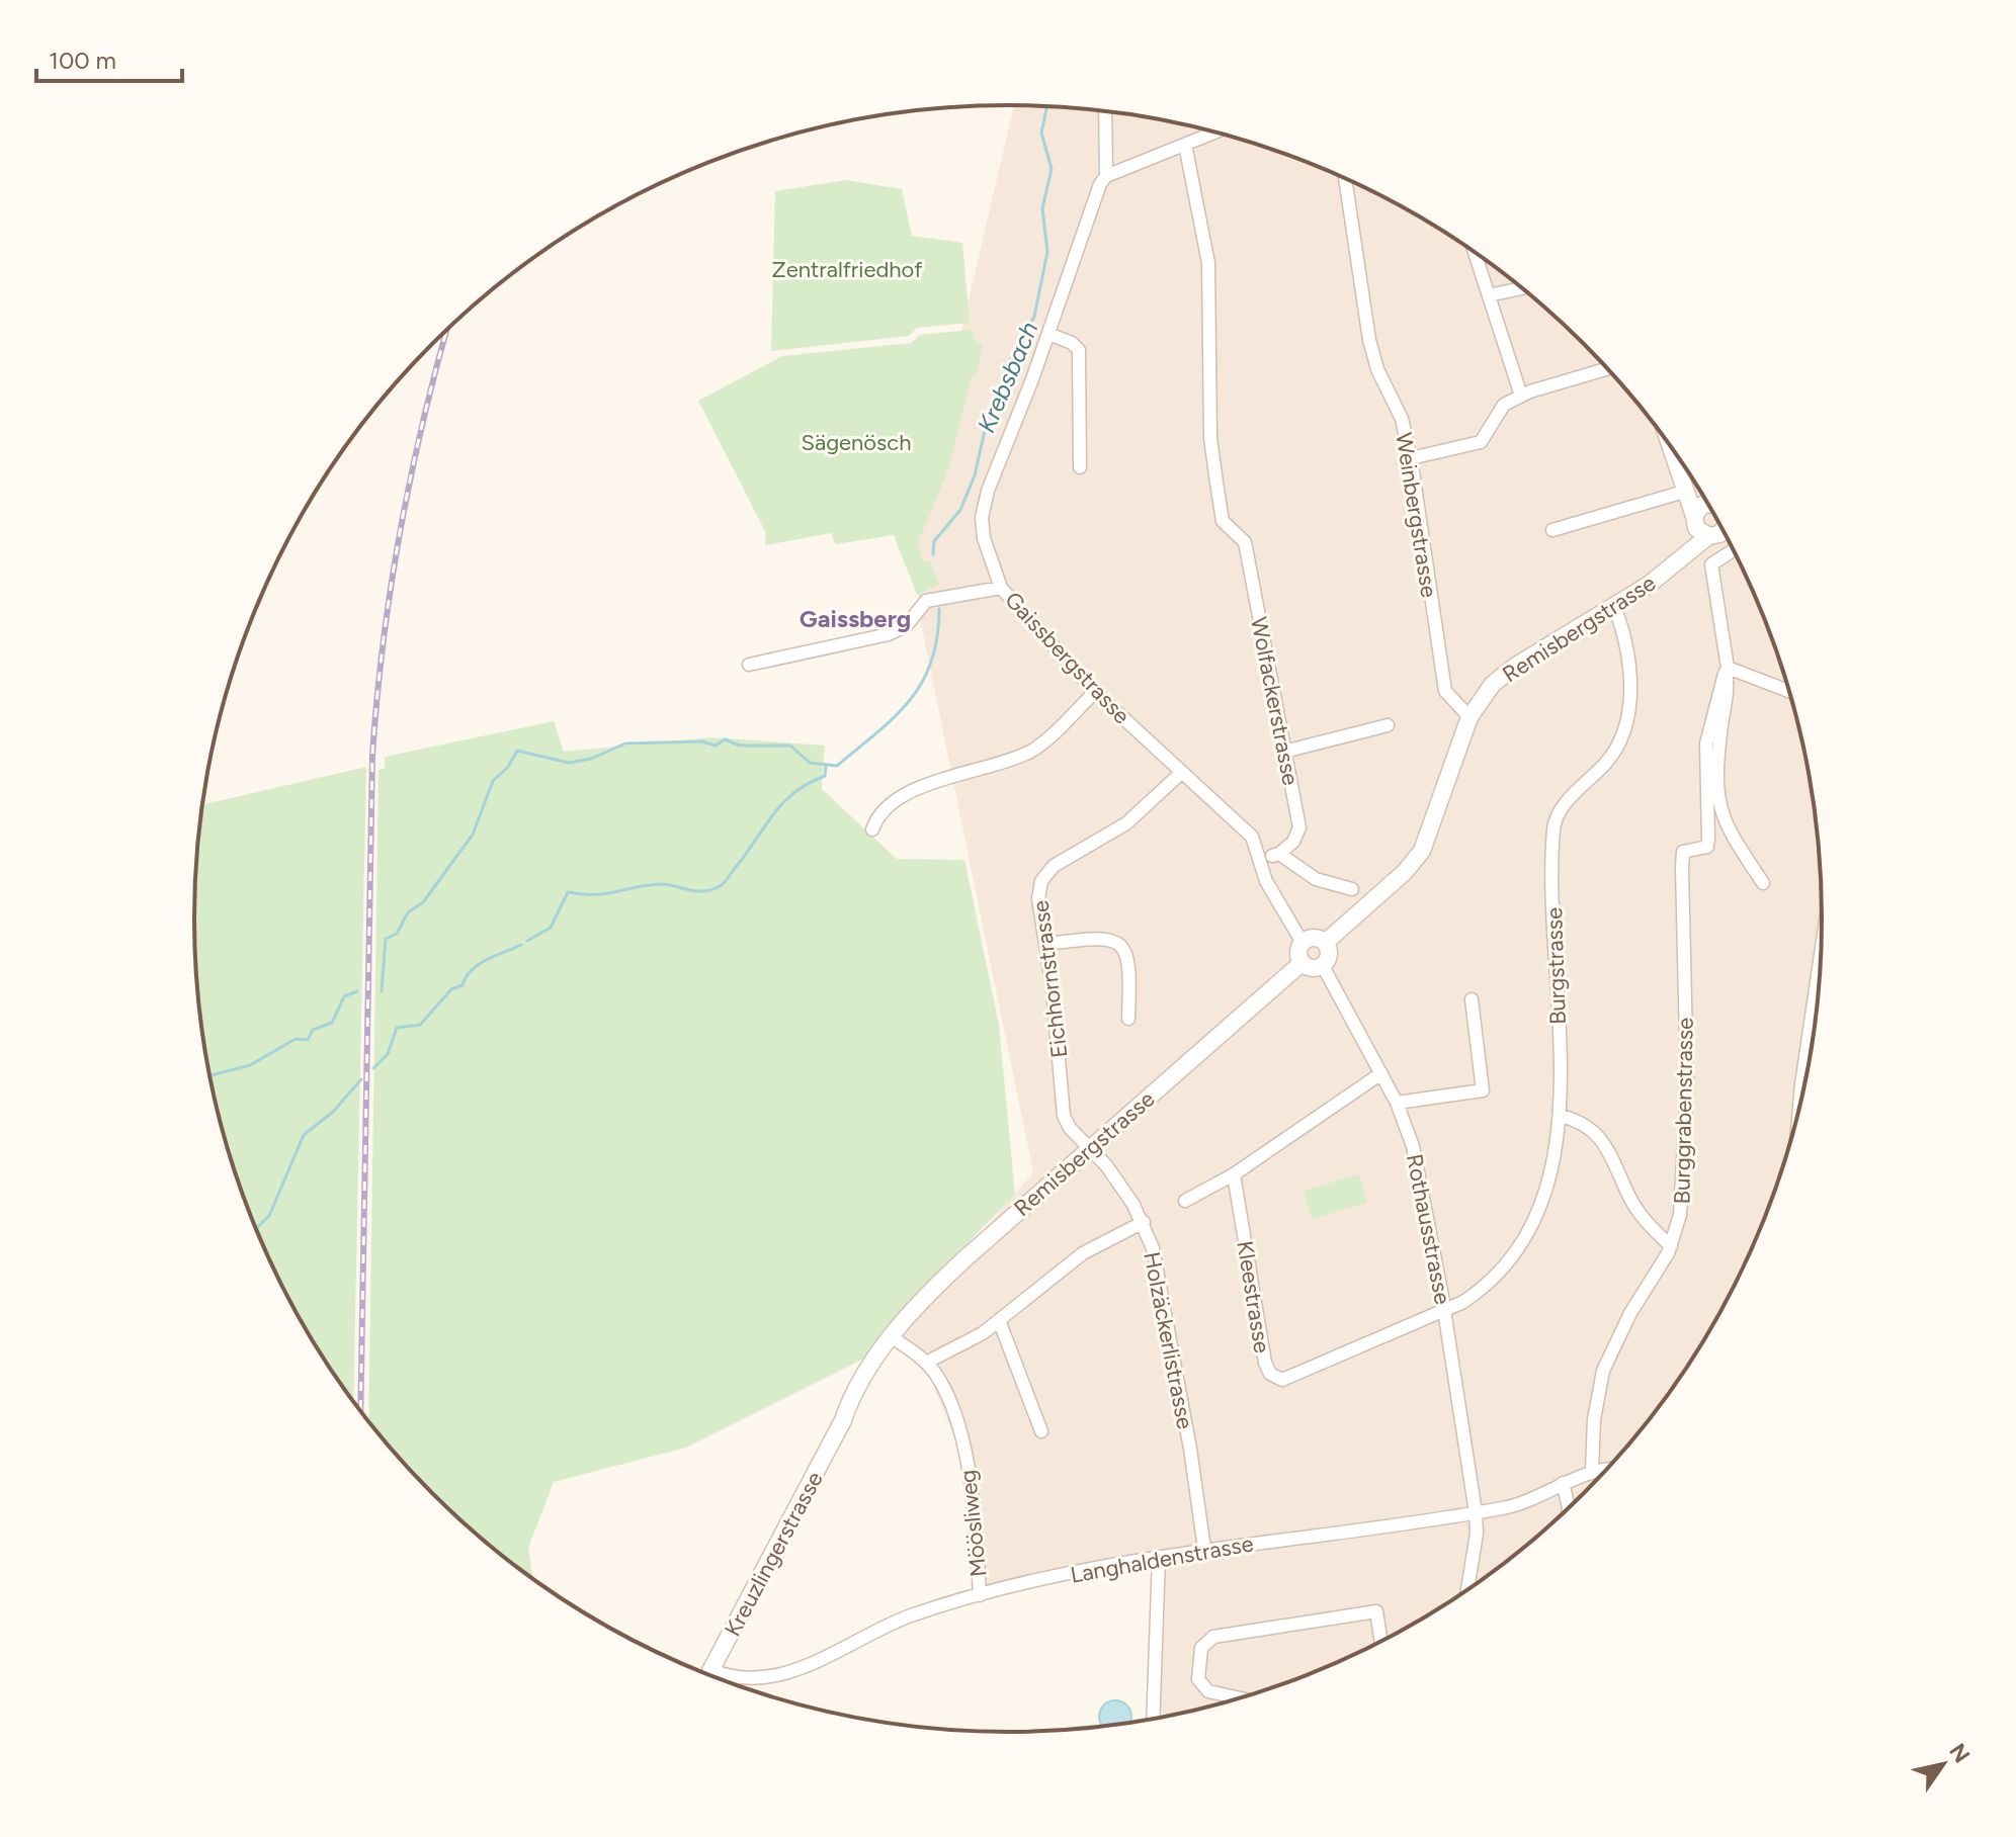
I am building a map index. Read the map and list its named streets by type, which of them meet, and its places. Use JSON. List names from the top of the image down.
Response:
{
  "streets": {
    "street": [
      "Weinbergstrasse",
      "Remisbergstrasse",
      "Gaissbergstrasse",
      "Wolfackerstrasse",
      "Burgstrasse",
      "Eichhornstrasse",
      "Burggrabenstrasse",
      "Rothausstrasse",
      "Kleestrasse",
      "Holzäckerlistrasse",
      "Möösliweg",
      "Kreuzlingerstrasse",
      "Langhaldenstrasse"
    ]
  },
  "crossings": [
    ["Weinbergstrasse", "Remisbergstrasse"],
    ["Remisbergstrasse", "Gaissbergstrasse"],
    ["Remisbergstrasse", "Burgstrasse"],
    ["Remisbergstrasse", "Eichhornstrasse"],
    ["Remisbergstrasse", "Rothausstrasse"],
    ["Remisbergstrasse", "Holzäckerlistrasse"],
    ["Remisbergstrasse", "Kreuzlingerstrasse"],
    ["Gaissbergstrasse", "Eichhornstrasse"],
    ["Gaissbergstrasse", "Rothausstrasse"],
    ["Burgstrasse", "Rothausstrasse"],
    ["Burgstrasse", "Kleestrasse"],
    ["Eichhornstrasse", "Holzäckerlistrasse"],
    ["Burggrabenstrasse", "Langhaldenstrasse"],
    ["Rothausstrasse", "Kleestrasse"],
    ["Rothausstrasse", "Langhaldenstrasse"],
    ["Holzäckerlistrasse", "Langhaldenstrasse"],
    ["Möösliweg", "Langhaldenstrasse"],
    ["Kreuzlingerstrasse", "Langhaldenstrasse"]
  ],
  "districts": ["Gaissberg"],
  "water": ["Krebsbach"],
  "parks": ["Zentralfriedhof", "Sägenösch"],
  "scale_bar": "100 m",
  "north": "top right"
}
